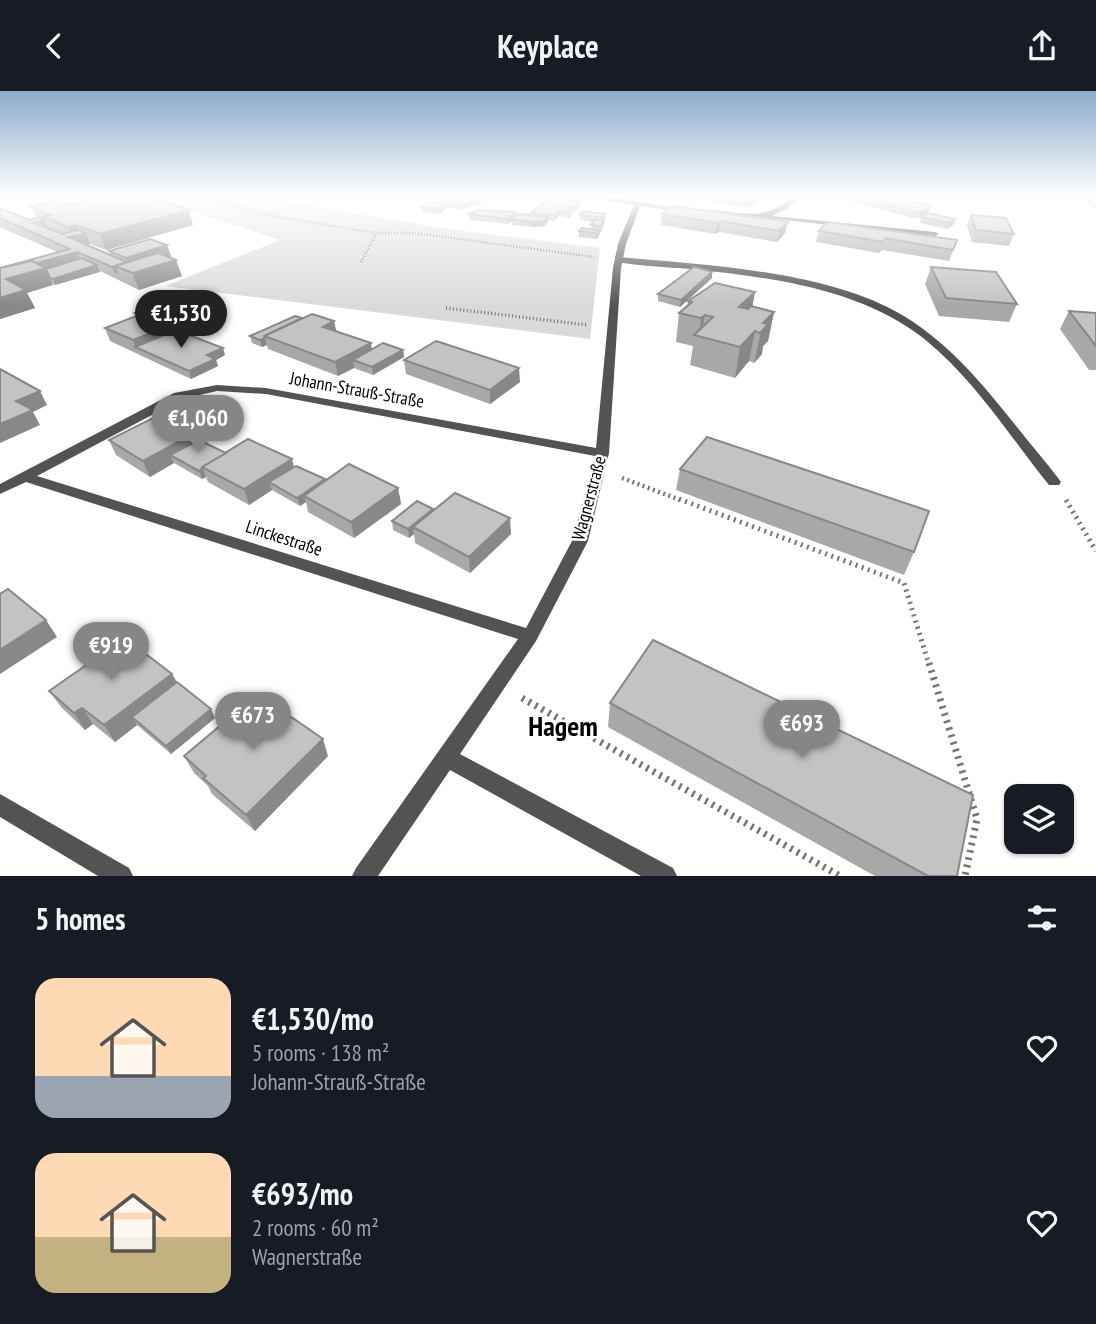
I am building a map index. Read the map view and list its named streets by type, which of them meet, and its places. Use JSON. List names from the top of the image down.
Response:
{
  "streets": {
    "street": ["Johann-Strauß-Straße", "Wagnerstraße", "Linckestraße"]
  },
  "crossings": [
    ["Johann-Strauß-Straße", "Wagnerstraße"],
    ["Johann-Strauß-Straße", "Linckestraße"],
    ["Wagnerstraße", "Linckestraße"]
  ],
  "districts": ["Hagem"],
  "page": {
    "header": "Keyplace",
    "price": [
      "€1,530",
      "€1,060",
      "€919",
      "€673",
      "€693"
    ],
    "heading": "5 homes",
    "list": [
      {
        "name": "€1,530/mo",
        "note": "5 rooms · 138 m² · Johann-Strauß-Straße"
      },
      {
        "name": "€693/mo",
        "note": "2 rooms · 60 m² · Wagnerstraße"
      }
    ]
  }
}
